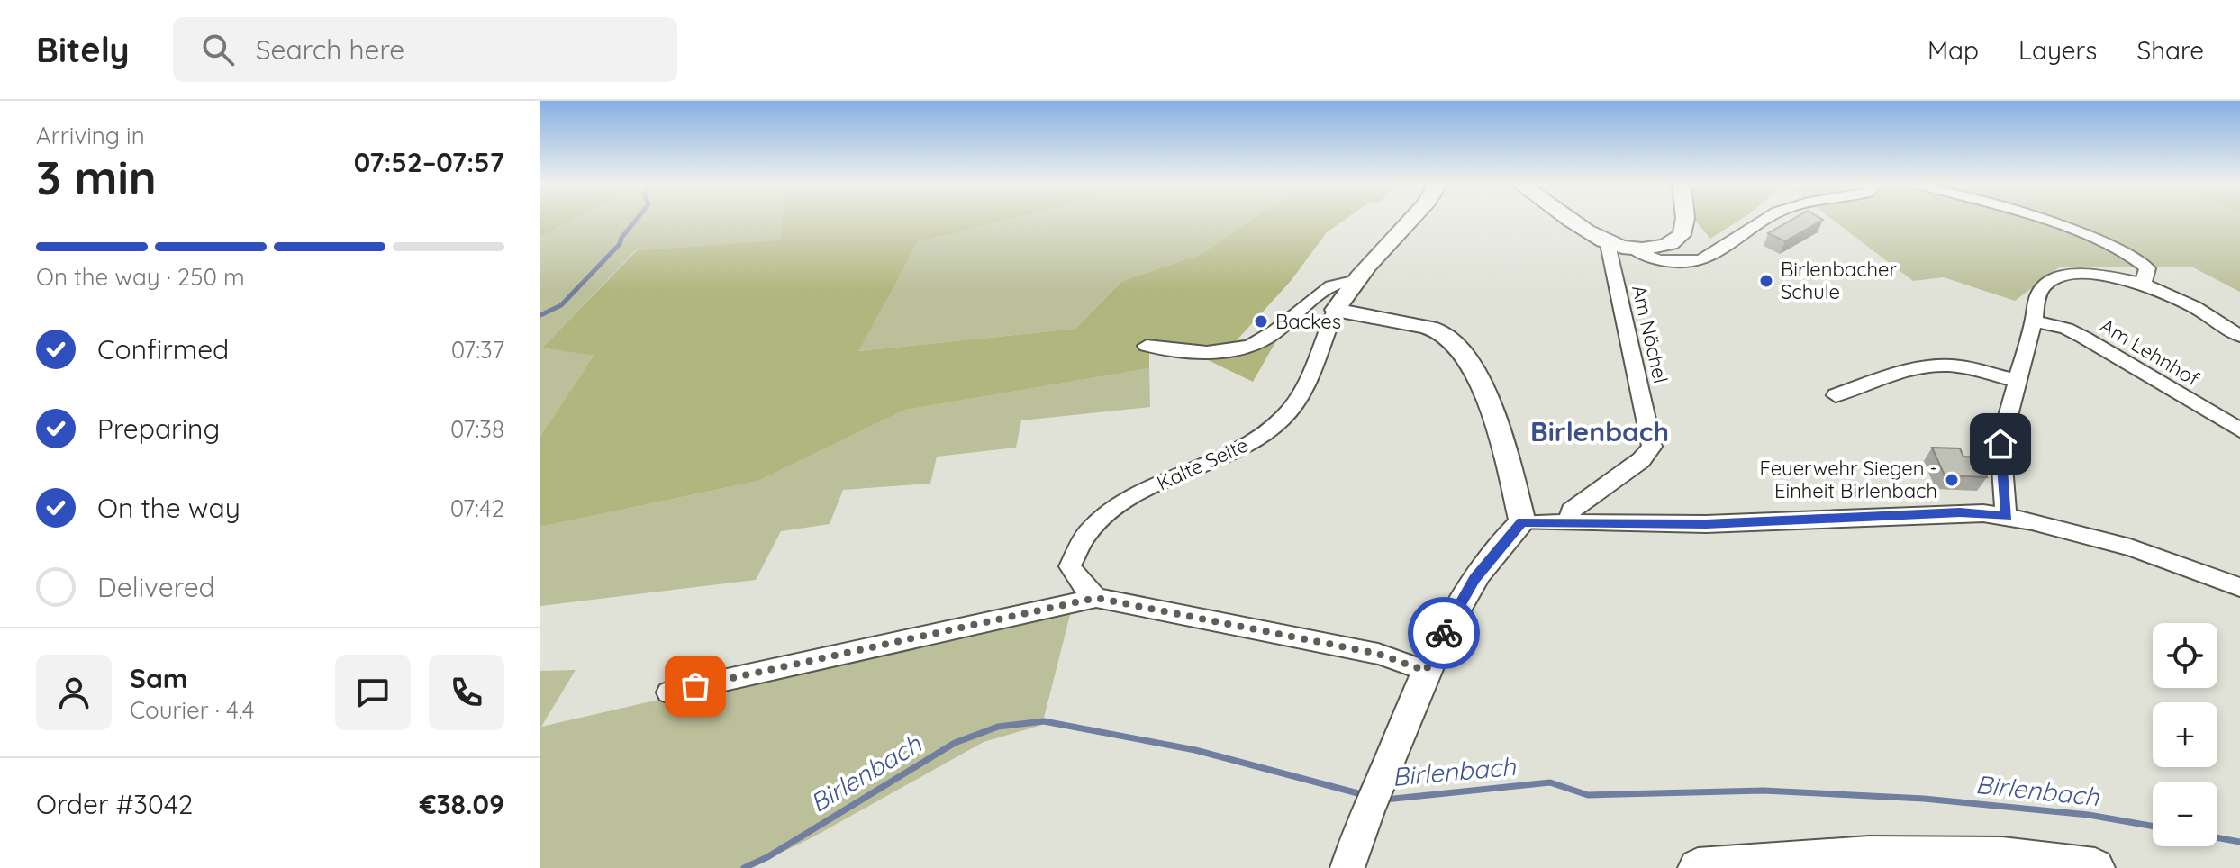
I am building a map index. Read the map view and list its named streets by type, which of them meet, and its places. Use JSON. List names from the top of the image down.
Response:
{
  "streets": {
    "street": ["Am Nöchel", "Am Lehnhof", "Kalte Seite"]
  },
  "districts": ["Birlenbach"],
  "water": ["Birlenbach"],
  "places": ["Birlenbacher Schule", "Backes", "Feuerwehr Siegen - Einheit Birlenbach"],
  "page": {
    "header": "Bitely",
    "search": "Search here",
    "nav": ["Map", "Layers", "Share"],
    "heading": ["3 min", "Arriving in", "07:52–07:57"],
    "panel": [
      "Sam",
      "Courier · 4.4",
      "Order #3042",
      "€38.09"
    ],
    "bar": "On the way · 250 m",
    "list": [
      ["Confirmed", "07:37"],
      ["Preparing", "07:38"],
      ["On the way", "07:42"],
      "Delivered"
    ],
    "map_buttons": ["+", "−"]
  }
}
